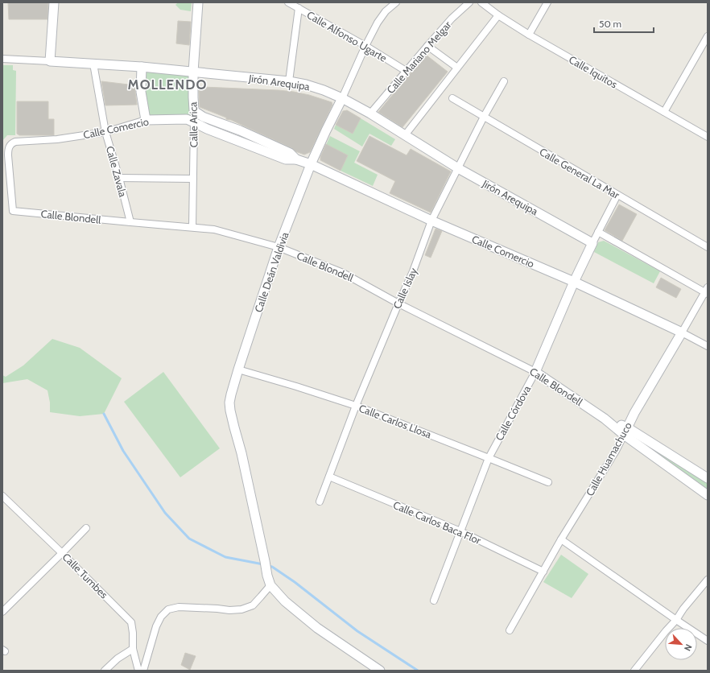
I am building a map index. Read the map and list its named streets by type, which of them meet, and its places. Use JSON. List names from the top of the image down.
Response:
{
  "streets": {
    "street": [
      "Calle Alfonso Ugarte",
      "Calle Mariano Melgar",
      "Calle Iquitos",
      "Jirón Arequipa",
      "Calle Arica",
      "Calle Comercio",
      "Calle Zavala",
      "Calle General La Mar",
      "Calle Blondell",
      "Calle Deán Valdivia",
      "Calle Islay",
      "Calle Córdova",
      "Calle Carlos Llosa",
      "Calle Huamachuco",
      "Calle Carlos Baca Flor",
      "Calle Tumbes"
    ]
  },
  "crossings": [
    ["Calle Alfonso Ugarte", "Calle Mariano Melgar"],
    ["Calle Alfonso Ugarte", "Calle Deán Valdivia"],
    ["Calle Mariano Melgar", "Jirón Arequipa"],
    ["Jirón Arequipa", "Calle Arica"],
    ["Jirón Arequipa", "Calle Zavala"],
    ["Jirón Arequipa", "Calle Deán Valdivia"],
    ["Jirón Arequipa", "Calle Islay"],
    ["Jirón Arequipa", "Calle Córdova"],
    ["Calle Arica", "Calle Comercio"],
    ["Calle Arica", "Calle Blondell"],
    ["Calle Comercio", "Calle Zavala"],
    ["Calle Comercio", "Calle Blondell"],
    ["Calle Comercio", "Calle Deán Valdivia"],
    ["Calle Comercio", "Calle Islay"],
    ["Calle Comercio", "Calle Córdova"],
    ["Calle Comercio", "Calle Huamachuco"],
    ["Calle Zavala", "Calle Blondell"],
    ["Calle General La Mar", "Calle Islay"],
    ["Calle General La Mar", "Calle Córdova"],
    ["Calle Blondell", "Calle Deán Valdivia"],
    ["Calle Blondell", "Calle Islay"],
    ["Calle Blondell", "Calle Córdova"],
    ["Calle Blondell", "Calle Huamachuco"],
    ["Calle Deán Valdivia", "Calle Carlos Llosa"],
    ["Calle Islay", "Calle Carlos Llosa"],
    ["Calle Islay", "Calle Carlos Baca Flor"],
    ["Calle Córdova", "Calle Carlos Llosa"],
    ["Calle Córdova", "Calle Carlos Baca Flor"],
    ["Calle Huamachuco", "Calle Carlos Baca Flor"]
  ],
  "districts": ["MOLLENDO"],
  "scale_bar": "50 m",
  "north": "bottom right"
}
